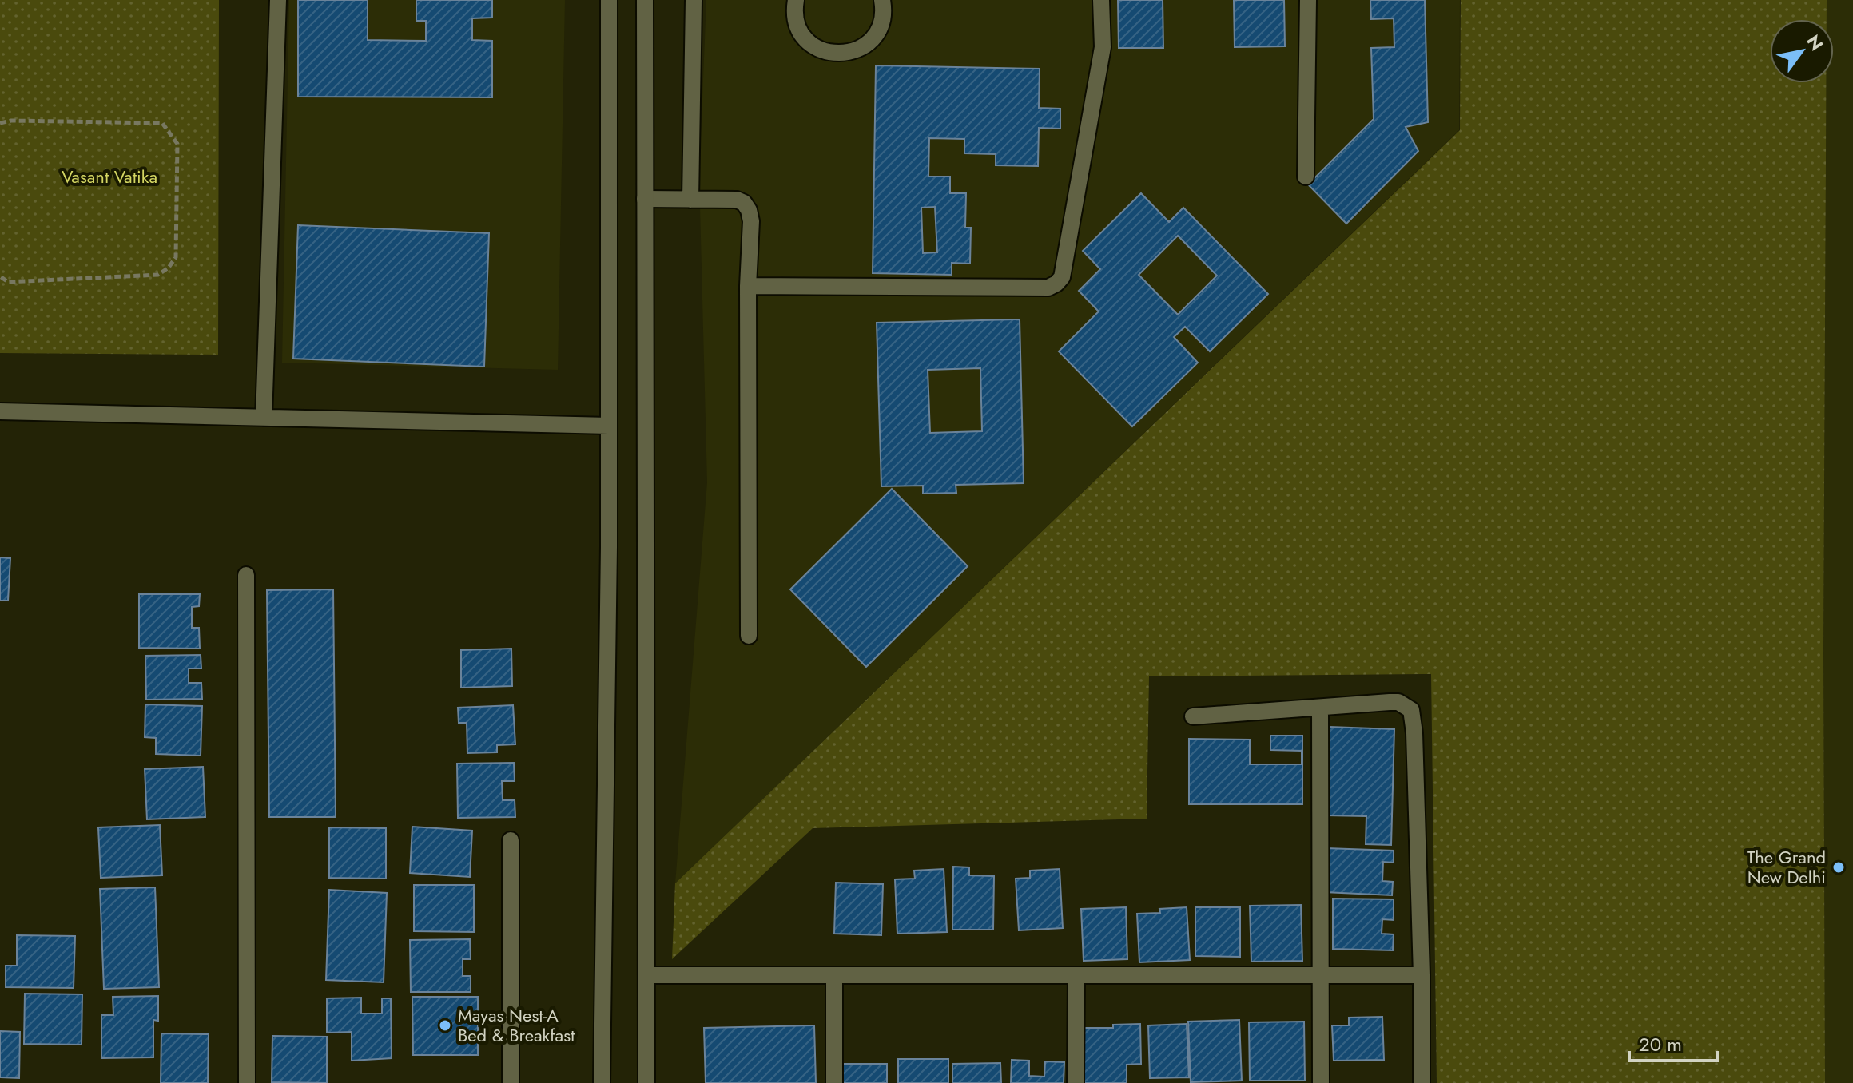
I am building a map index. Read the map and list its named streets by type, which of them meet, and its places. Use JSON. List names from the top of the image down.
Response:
{
  "parks": ["Vasant Vatika"],
  "places": ["The Grand New Delhi", "Mayas Nest-A Bed & Breakfast"],
  "scale_bar": "20 m",
  "north": "top right"
}
